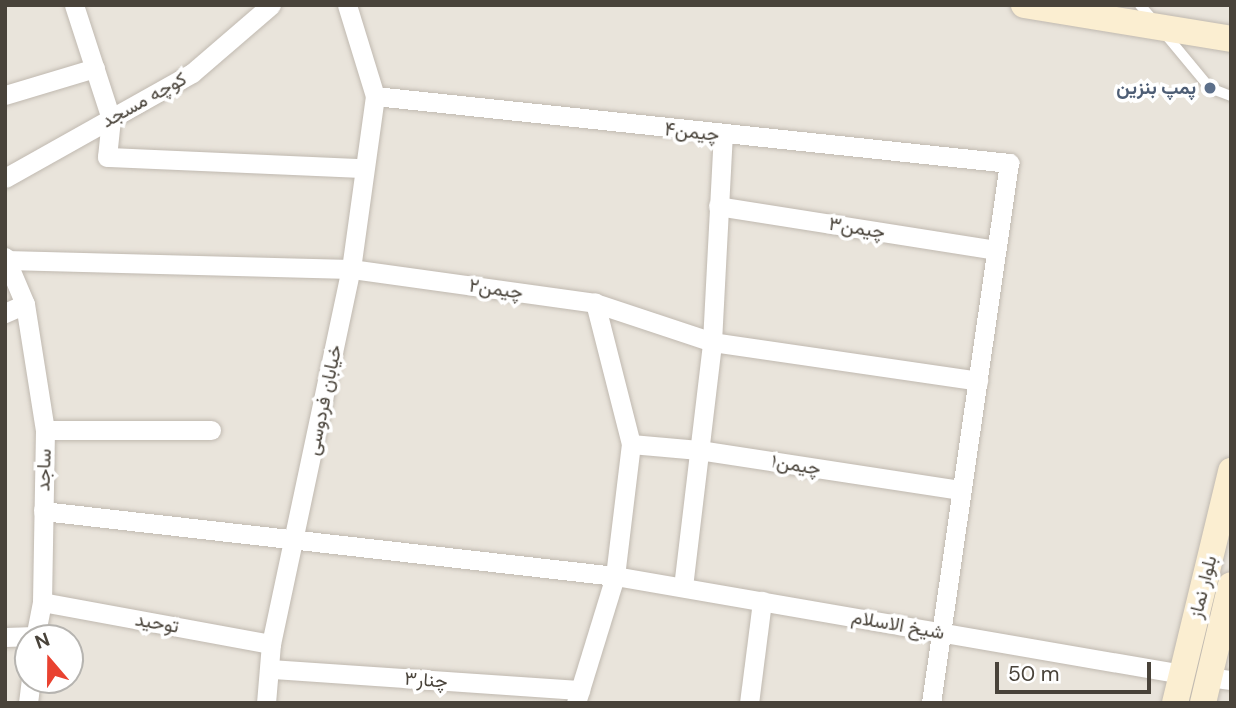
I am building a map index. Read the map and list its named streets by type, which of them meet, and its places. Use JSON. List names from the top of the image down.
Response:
{
  "streets": {
    "main road": ["بلوار نماز"],
    "street": [
      "کوچه مسجد",
      "چیمن۴",
      "چیمن۳",
      "چیمن۲",
      "خیابان فردوسی",
      "چیمن۱",
      "ساجد",
      "توحید",
      "شیخ الاسلام",
      "چنار۳"
    ]
  },
  "crossings": [
    ["چیمن۴", "چیمن۳"],
    ["چیمن۴", "خیابان فردوسی"],
    ["چیمن۲", "خیابان فردوسی"],
    ["چیمن۲", "ساجد"],
    ["خیابان فردوسی", "توحید"],
    ["خیابان فردوسی", "شیخ الاسلام"],
    ["خیابان فردوسی", "چنار۳"],
    ["ساجد", "توحید"],
    ["ساجد", "شیخ الاسلام"],
    ["بلوار نماز", "شیخ الاسلام"]
  ],
  "places": ["پمپ بنزین"],
  "scale_bar": "50 m",
  "north": "top"
}
